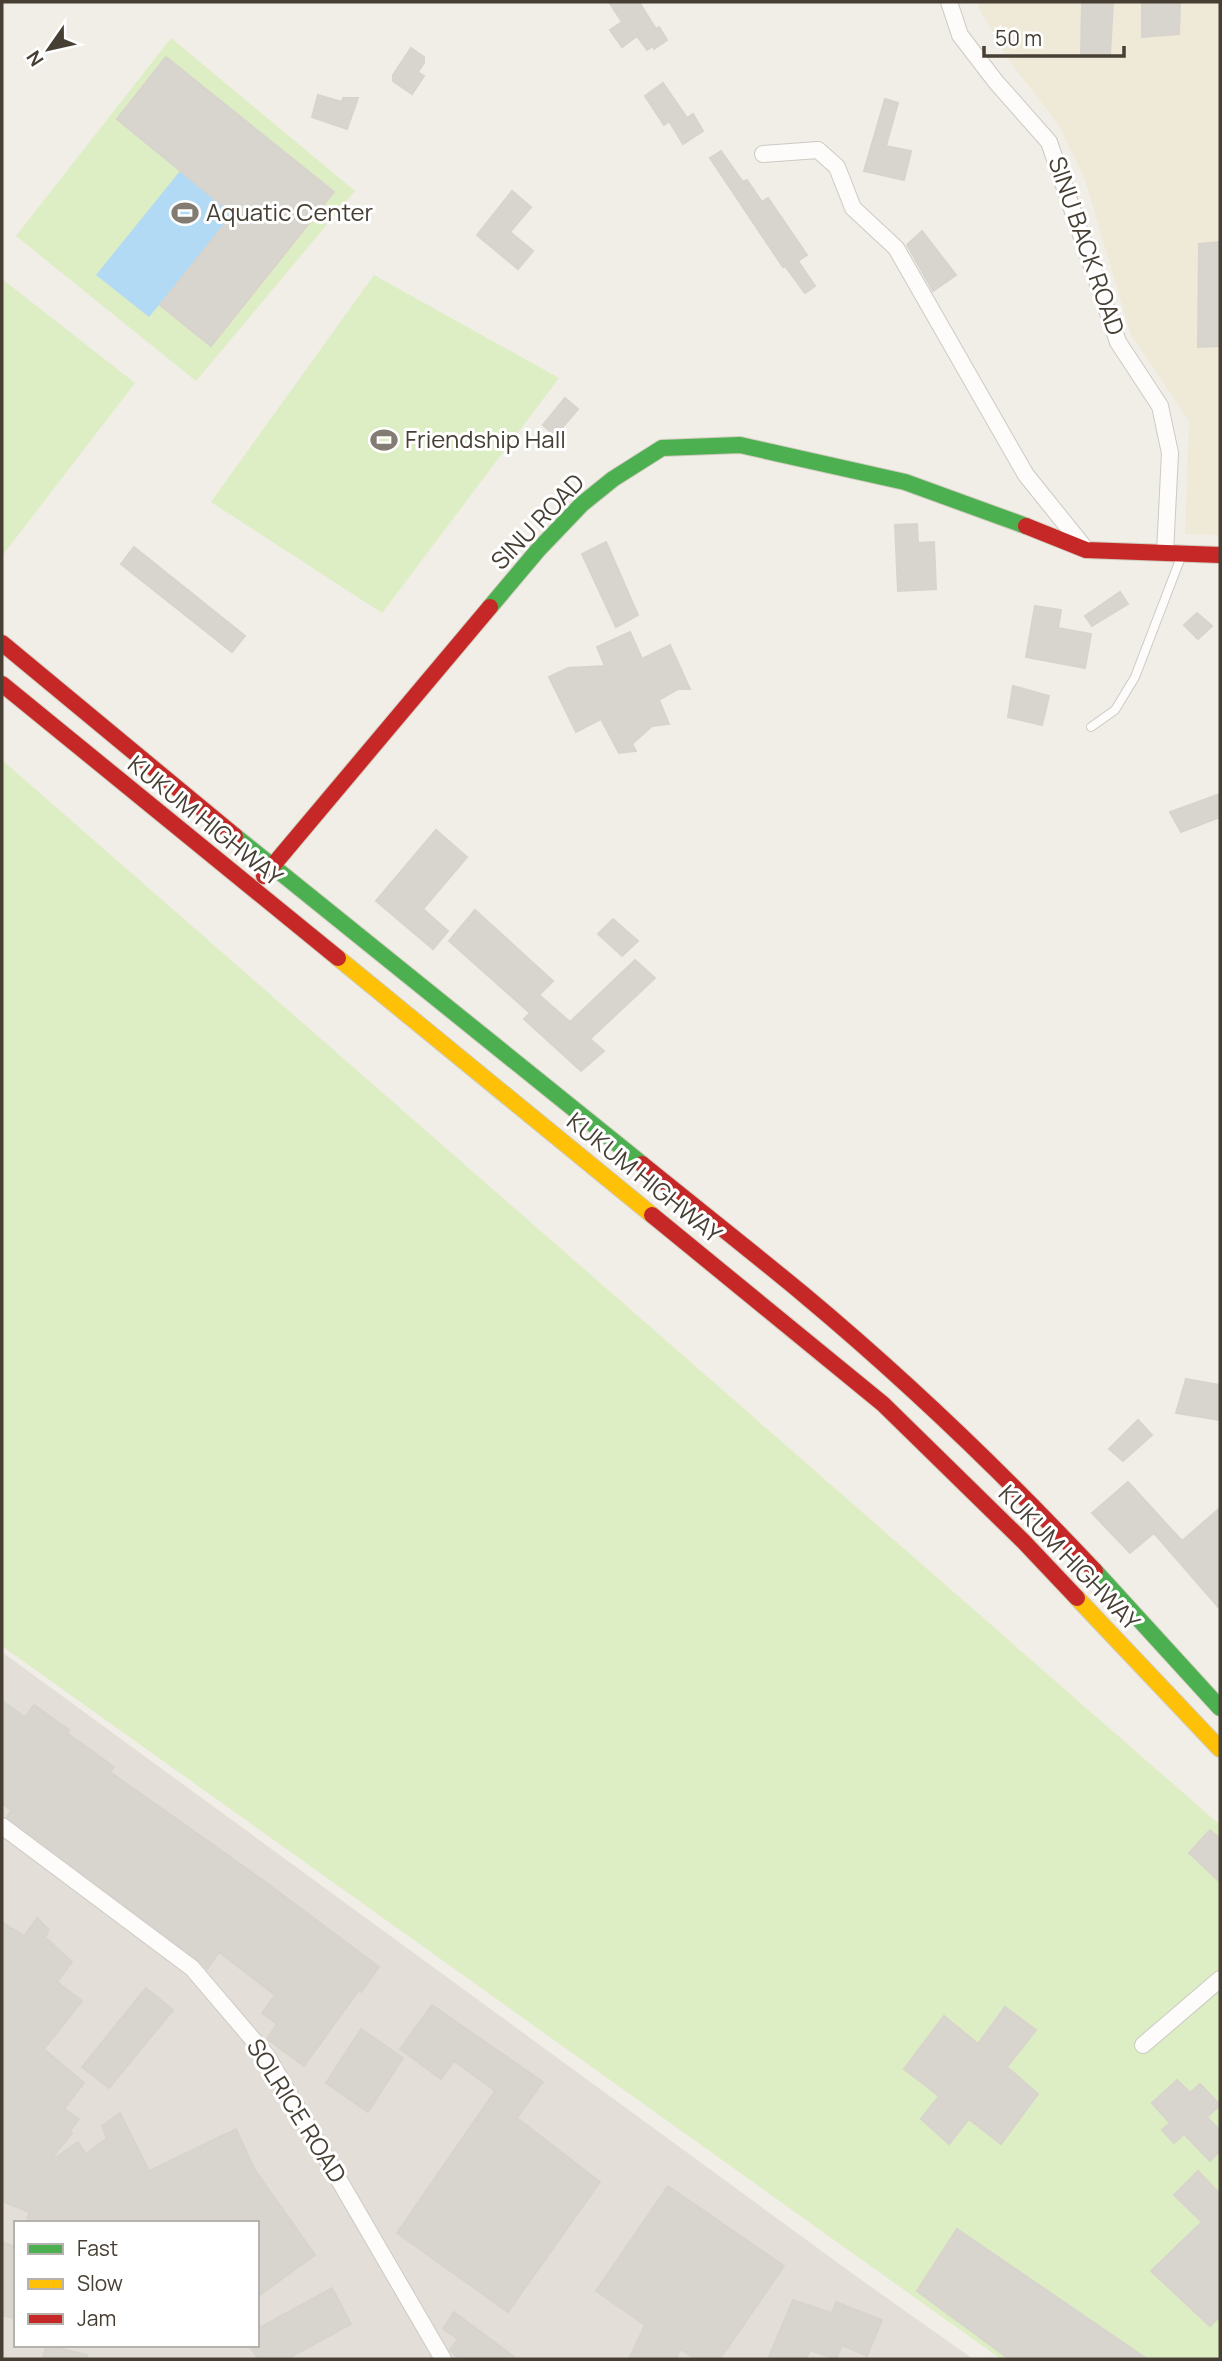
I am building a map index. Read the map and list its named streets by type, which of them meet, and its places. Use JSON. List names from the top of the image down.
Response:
{
  "streets": {
    "main road": ["SINU ROAD", "KUKUM HIGHWAY"],
    "street": ["SINU BACK ROAD", "SOLRICE ROAD"]
  },
  "crossings": [
    ["SINU BACK ROAD", "SINU ROAD"],
    ["SINU ROAD", "KUKUM HIGHWAY"]
  ],
  "places": {
    "sports": ["Aquatic Center", "Friendship Hall"]
  },
  "legend": ["Fast", "Slow", "Jam"],
  "scale_bar": "50 m",
  "north": "bottom left"
}
